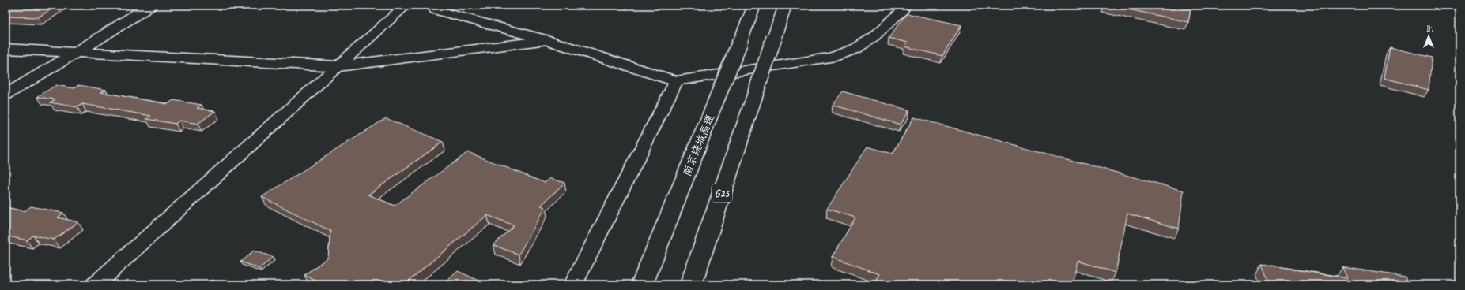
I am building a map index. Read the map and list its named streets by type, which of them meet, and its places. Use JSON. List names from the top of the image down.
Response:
{
  "streets": {
    "main road": ["南京绕城高速", "G25"]
  },
  "north": "top"
}
